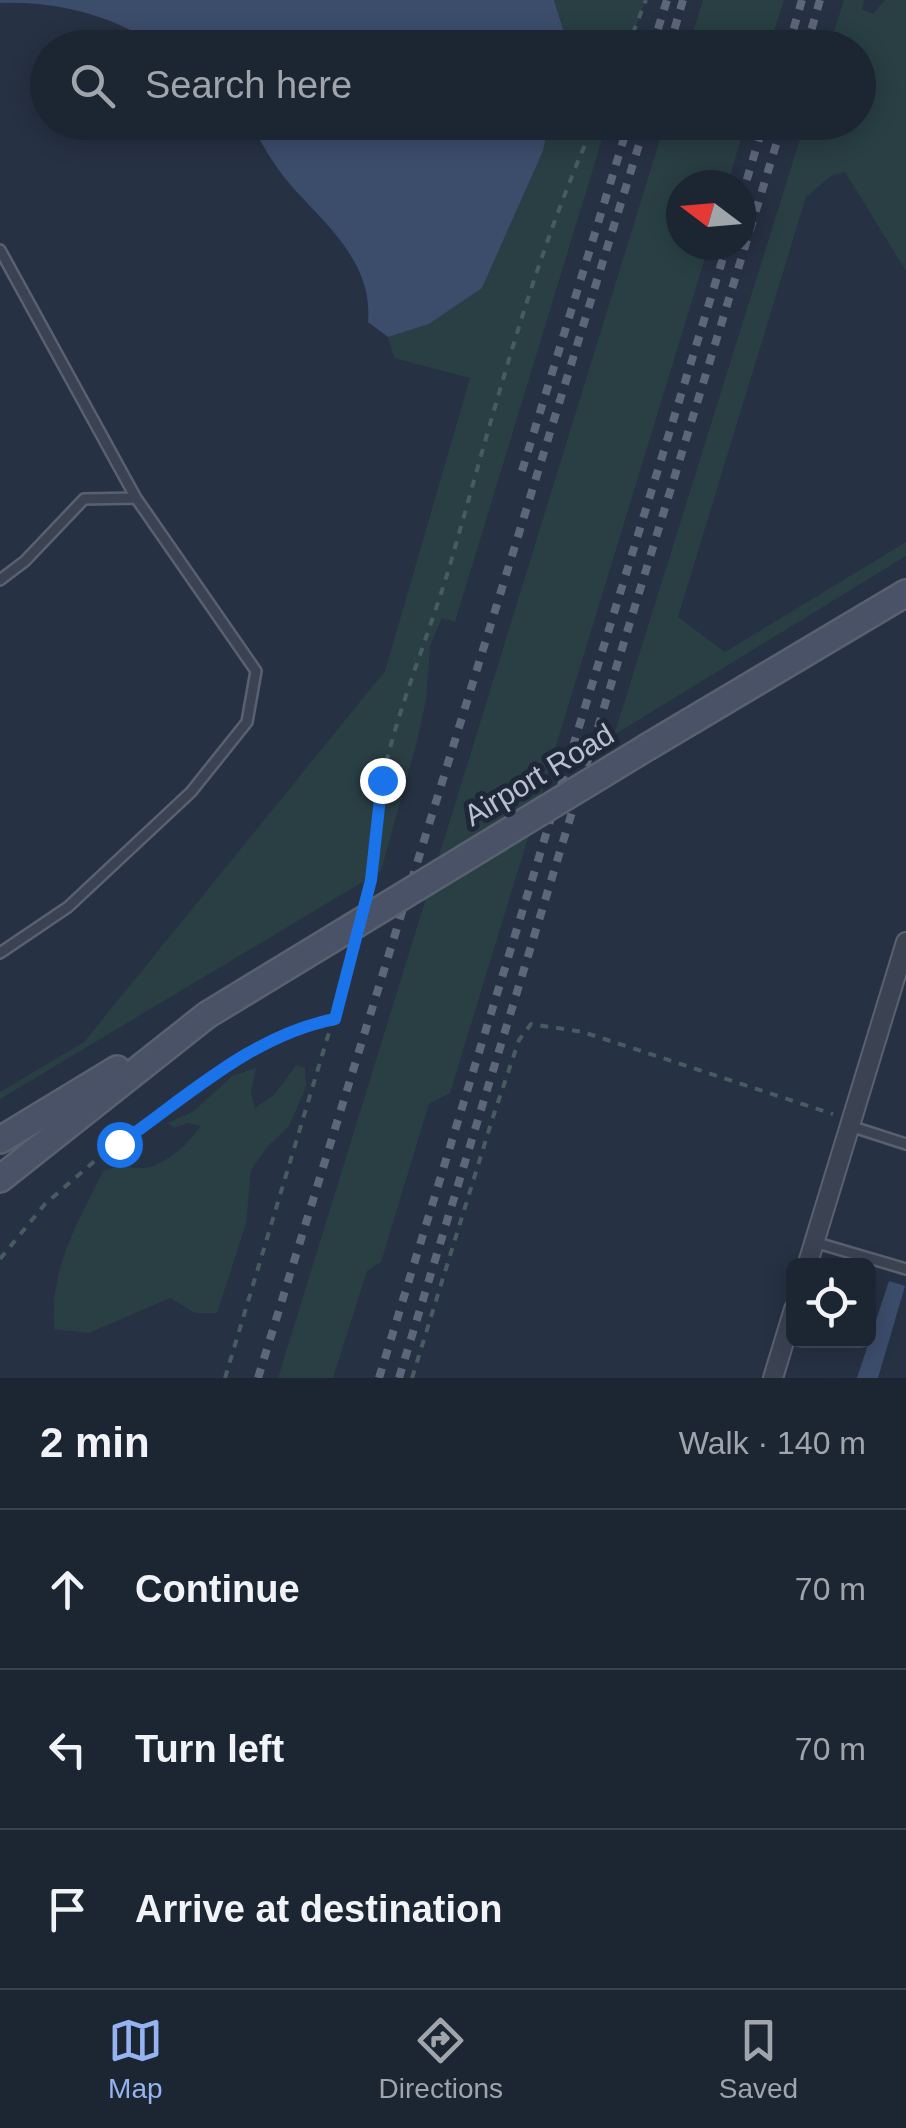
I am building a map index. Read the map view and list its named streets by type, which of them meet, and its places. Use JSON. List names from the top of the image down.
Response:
{
  "streets": {
    "main road": ["Airport Road"]
  },
  "north": "left",
  "page": {
    "search": "Search here",
    "heading": ["2 min", "Walk · 140 m"],
    "list": [
      ["Continue", "70 m"],
      ["Turn left", "70 m"],
      "Arrive at destination"
    ],
    "nav": ["Map", "Directions", "Saved"]
  }
}
